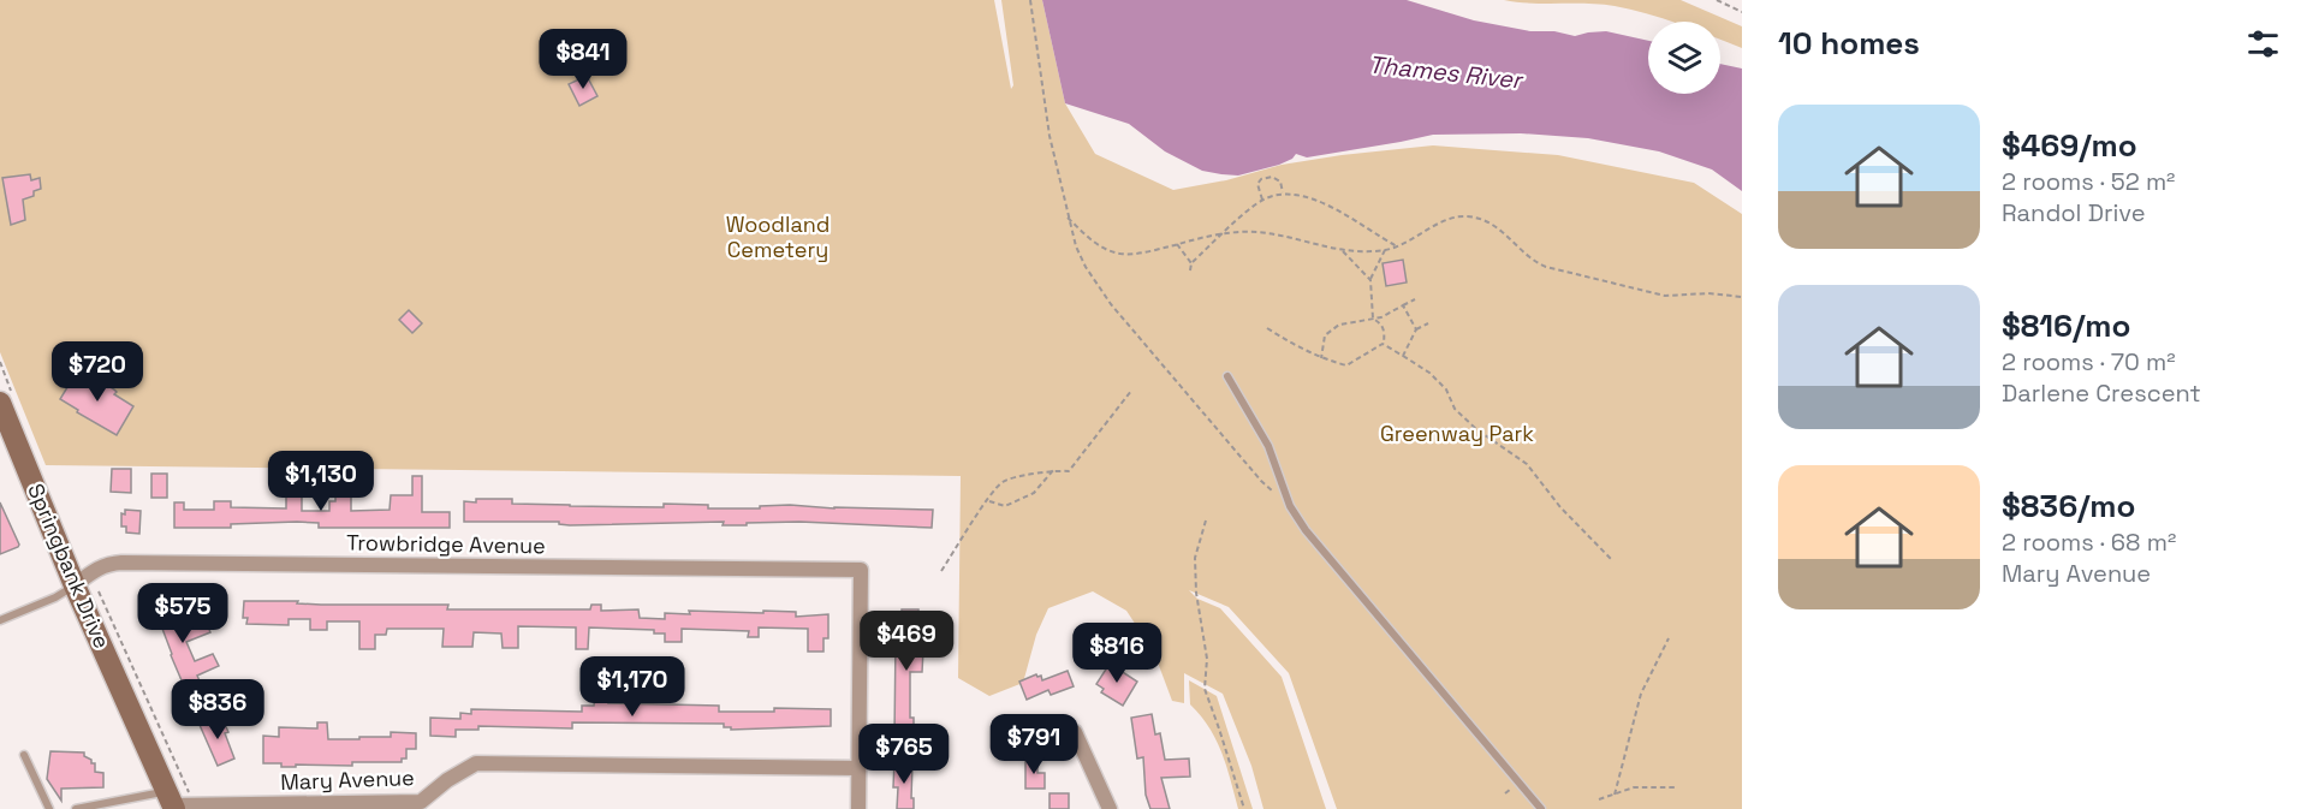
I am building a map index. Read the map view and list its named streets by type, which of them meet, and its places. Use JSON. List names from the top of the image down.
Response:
{
  "streets": {
    "main road": ["Springbank Drive"],
    "street": ["Trowbridge Avenue", "Mary Avenue"]
  },
  "crossings": [
    ["Trowbridge Avenue", "Springbank Drive"],
    ["Trowbridge Avenue", "Mary Avenue"],
    ["Springbank Drive", "Mary Avenue"]
  ],
  "water": ["Thames River"],
  "parks": ["Woodland Cemetery", "Greenway Park"],
  "page": {
    "heading": "10 homes",
    "price": [
      "$841",
      "$720",
      "$1,130",
      "$575",
      "$469",
      "$816",
      "$1,170",
      "$836",
      "$791",
      "$765"
    ],
    "list": [
      {
        "name": "$469/mo",
        "note": "2 rooms · 52 m² · Randol Drive"
      },
      {
        "name": "$816/mo",
        "note": "2 rooms · 70 m² · Darlene Crescent"
      },
      {
        "name": "$836/mo",
        "note": "2 rooms · 68 m² · Mary Avenue"
      }
    ]
  }
}
